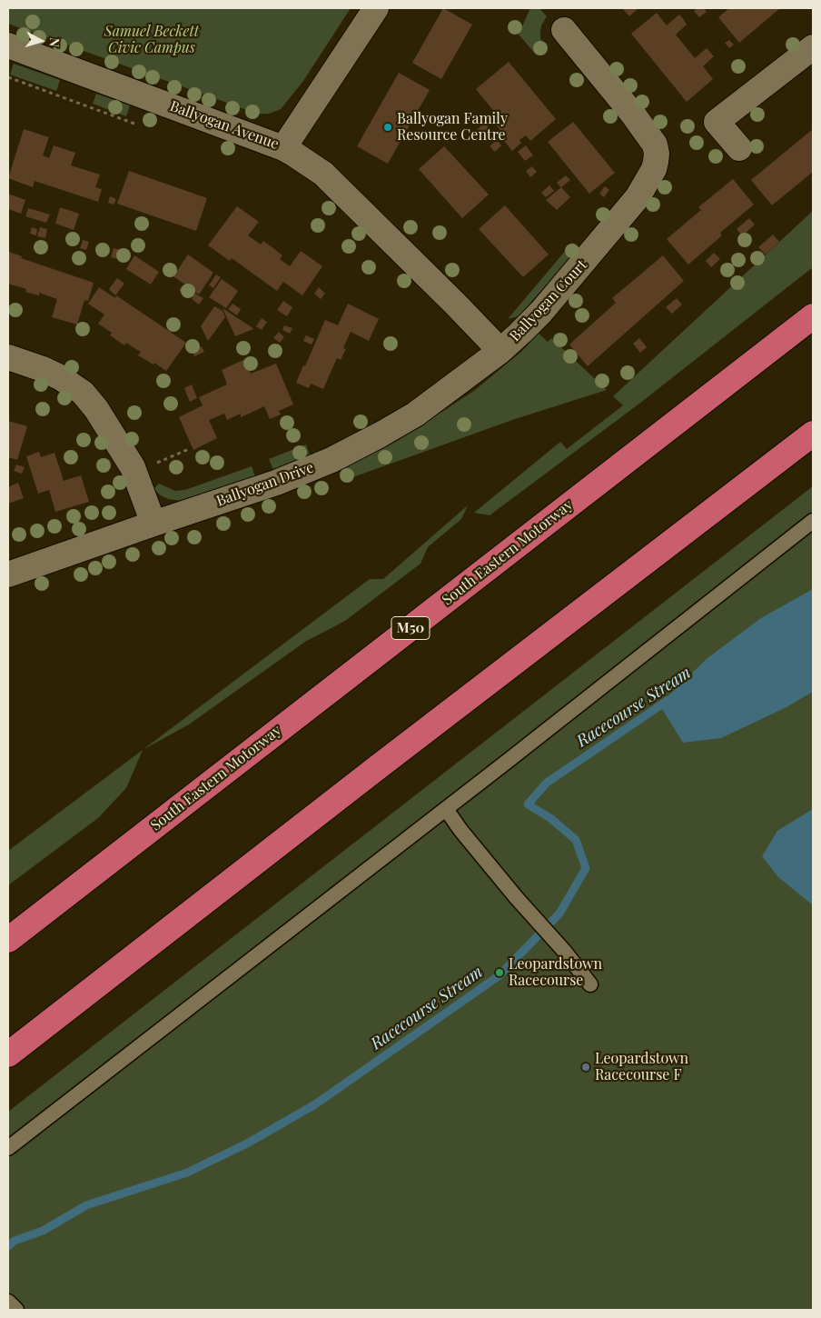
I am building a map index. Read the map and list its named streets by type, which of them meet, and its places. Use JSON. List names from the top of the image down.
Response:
{
  "streets": {
    "highway": ["South Eastern Motorway", "M50"],
    "street": ["Ballyogan Avenue", "Ballyogan Court", "Ballyogan Drive"]
  },
  "crossings": [
    ["Ballyogan Avenue", "Ballyogan Court"],
    ["Ballyogan Court", "Ballyogan Drive"]
  ],
  "water": ["Racecourse Stream"],
  "parks": ["Samuel Beckett Civic Campus"],
  "places": ["Ballyogan Family Resource Centre", "Leopardstown Racecourse", "Leopardstown Racecourse F"],
  "north": "right"
}
